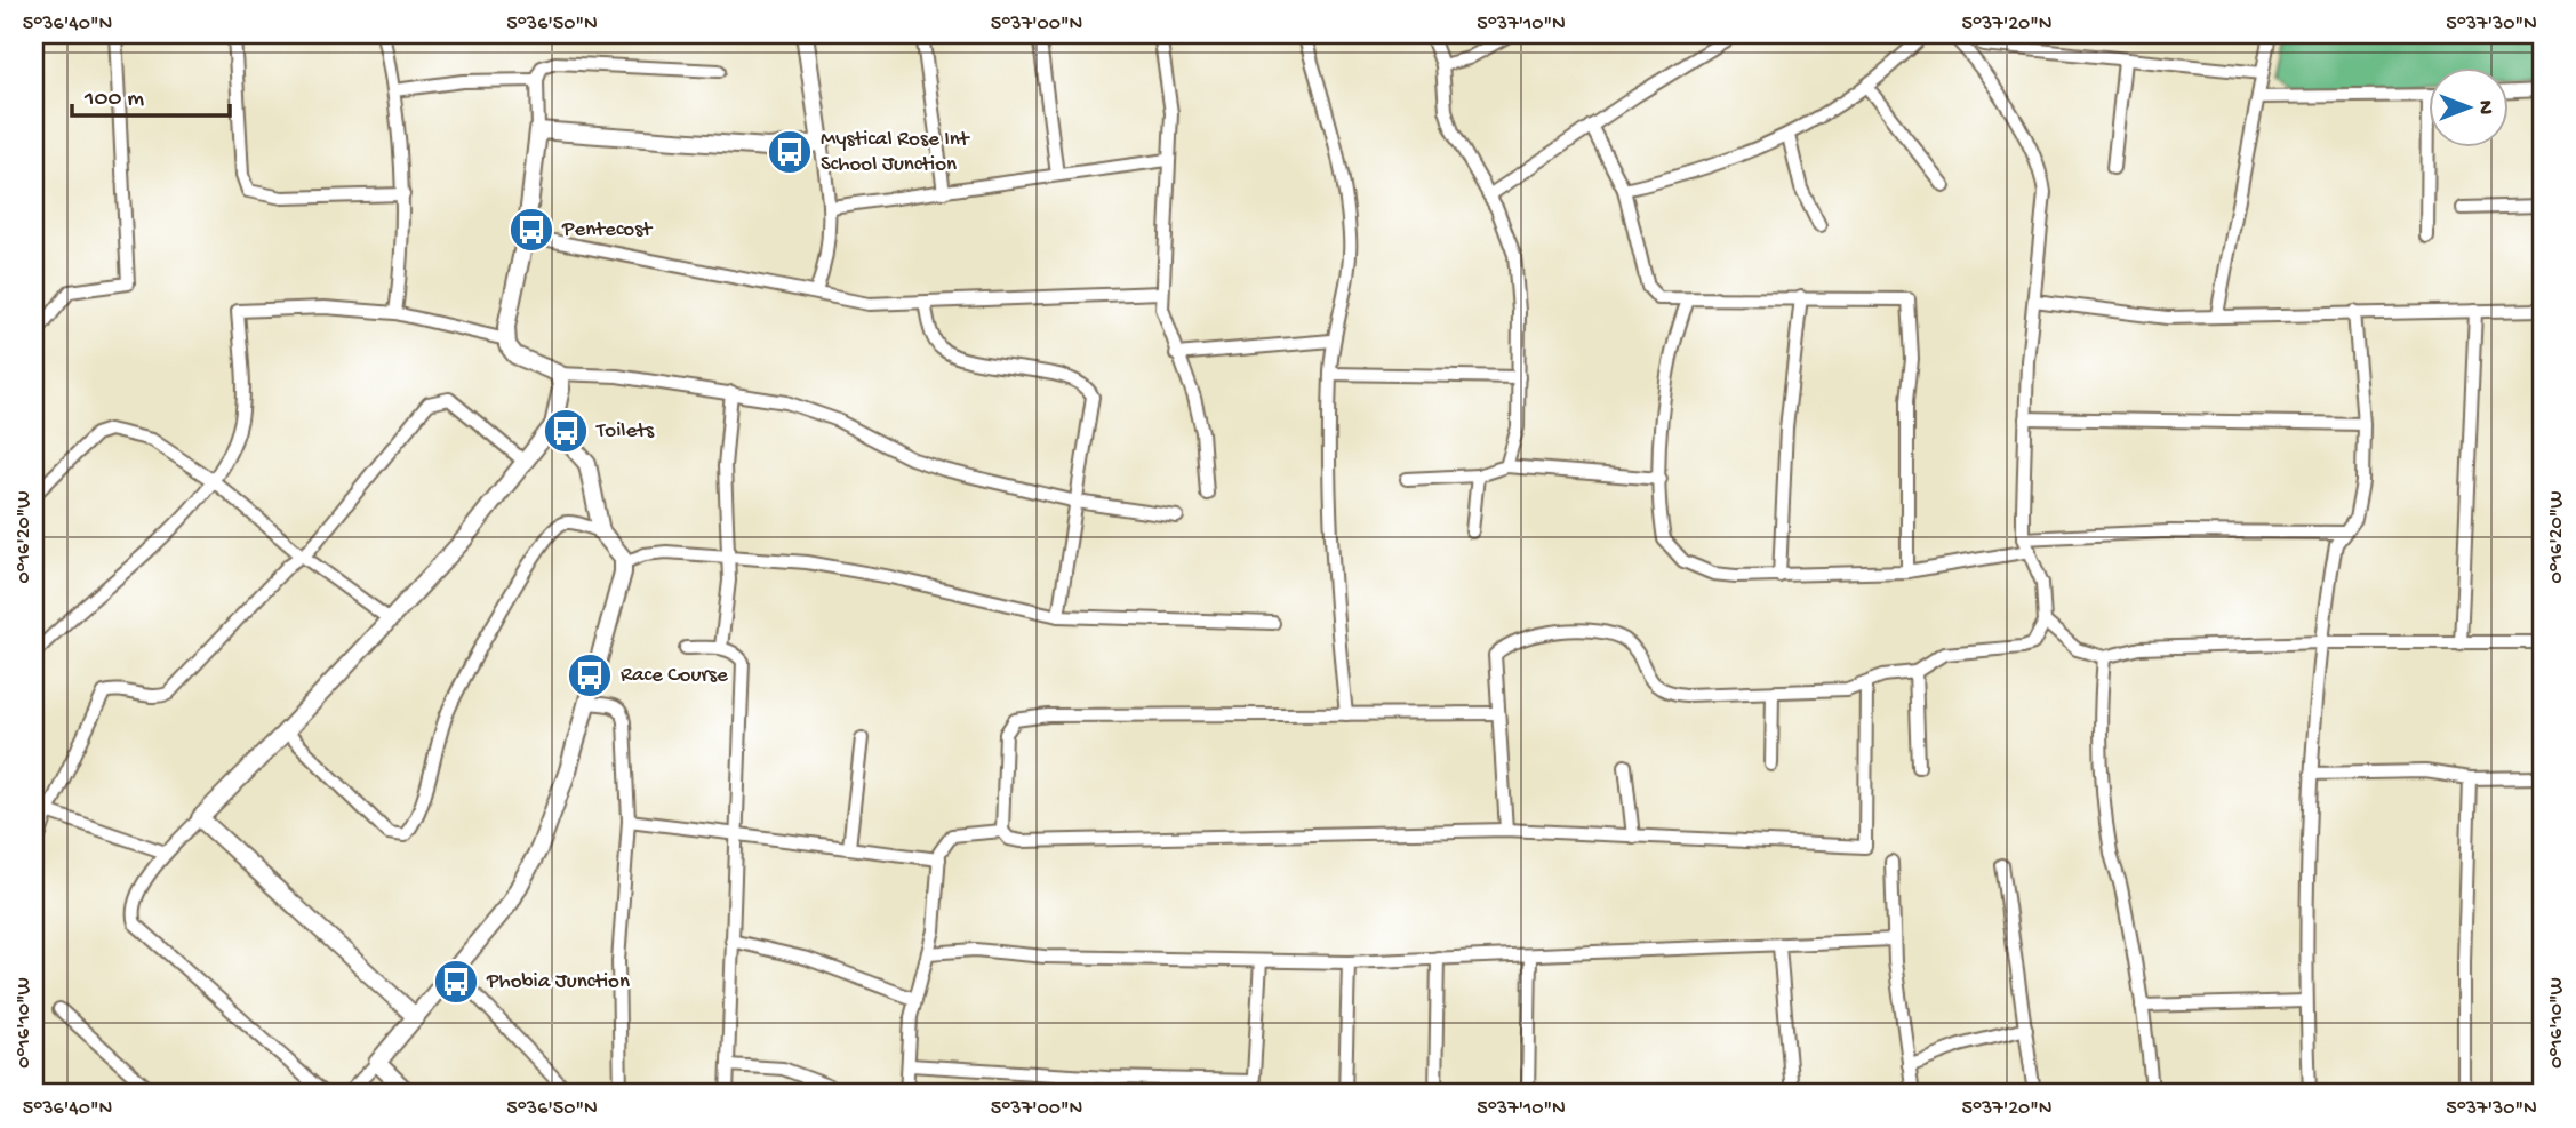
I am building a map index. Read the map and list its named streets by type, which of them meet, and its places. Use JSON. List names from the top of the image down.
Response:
{
  "places": {
    "bus stop": [
      "Mystical Rose Int School Junction",
      "Pentecost",
      "Toilets",
      "Race Course",
      "Phobia Junction"
    ]
  },
  "scale_bar": "100 m",
  "north": "right",
  "coordinates": [
    "5°36'40\"N",
    "5°36'50\"N",
    "5°37'00\"N",
    "5°37'10\"N",
    "5°37'20\"N",
    "5°37'30\"N",
    "0°16'20\"W",
    "0°16'10\"W"
  ]
}
